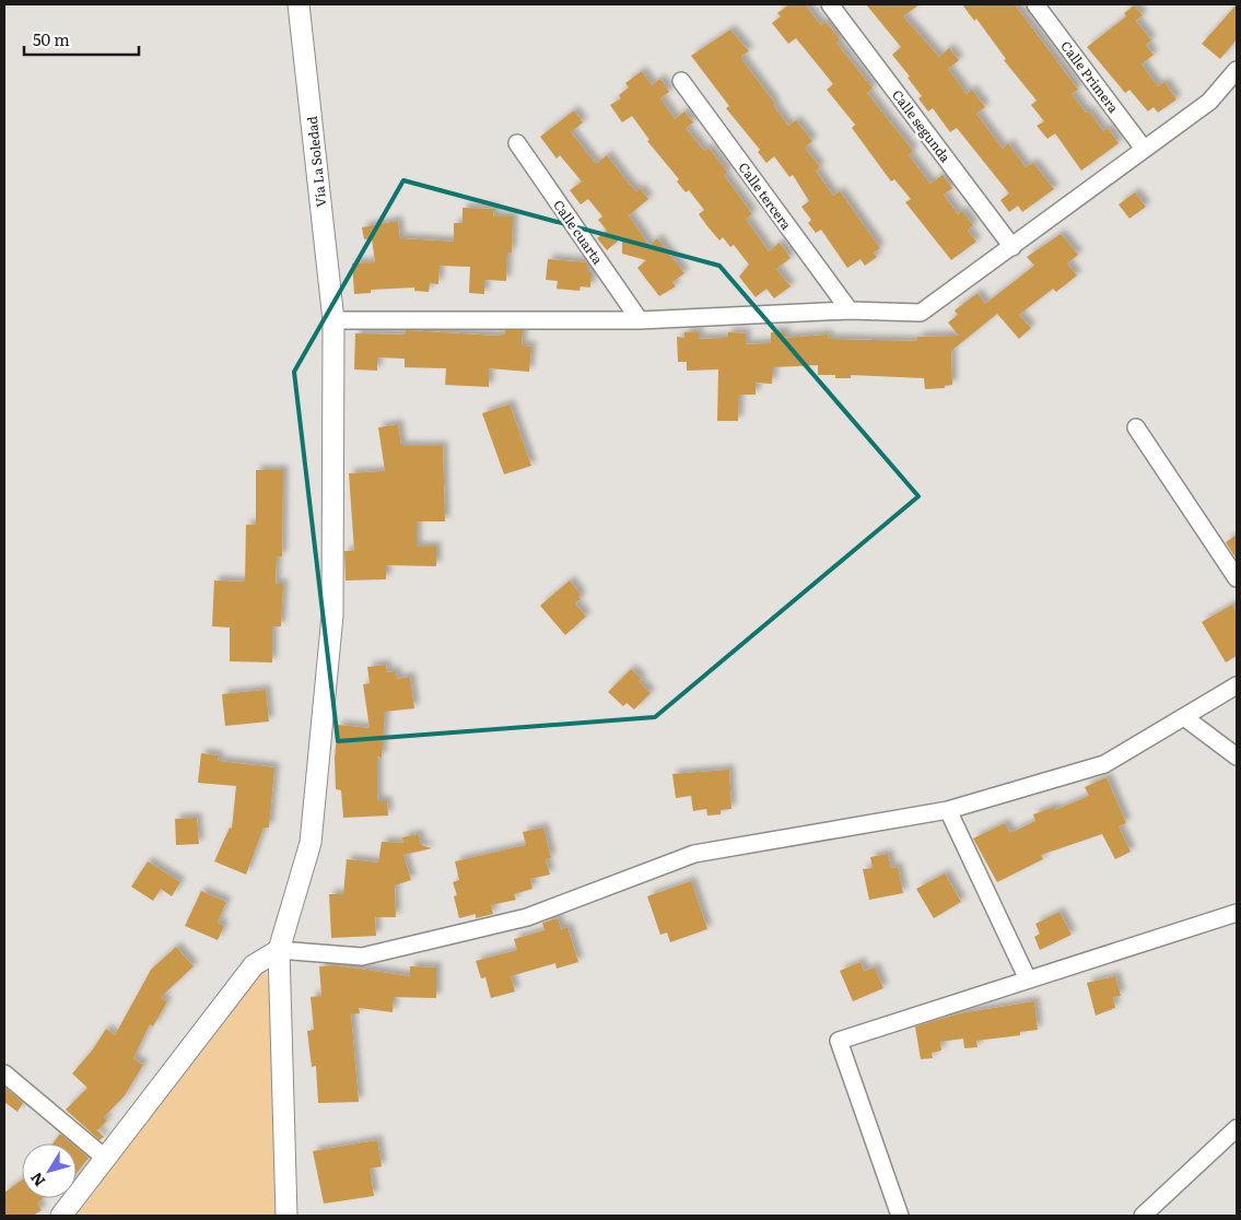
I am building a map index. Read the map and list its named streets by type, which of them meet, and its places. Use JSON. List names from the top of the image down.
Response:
{
  "streets": {
    "street": [
      "Calle Primera",
      "Calle segunda",
      "Vía La Soledad",
      "Calle tercera",
      "Calle cuarta"
    ]
  },
  "scale_bar": "50 m",
  "north": "bottom left"
}
